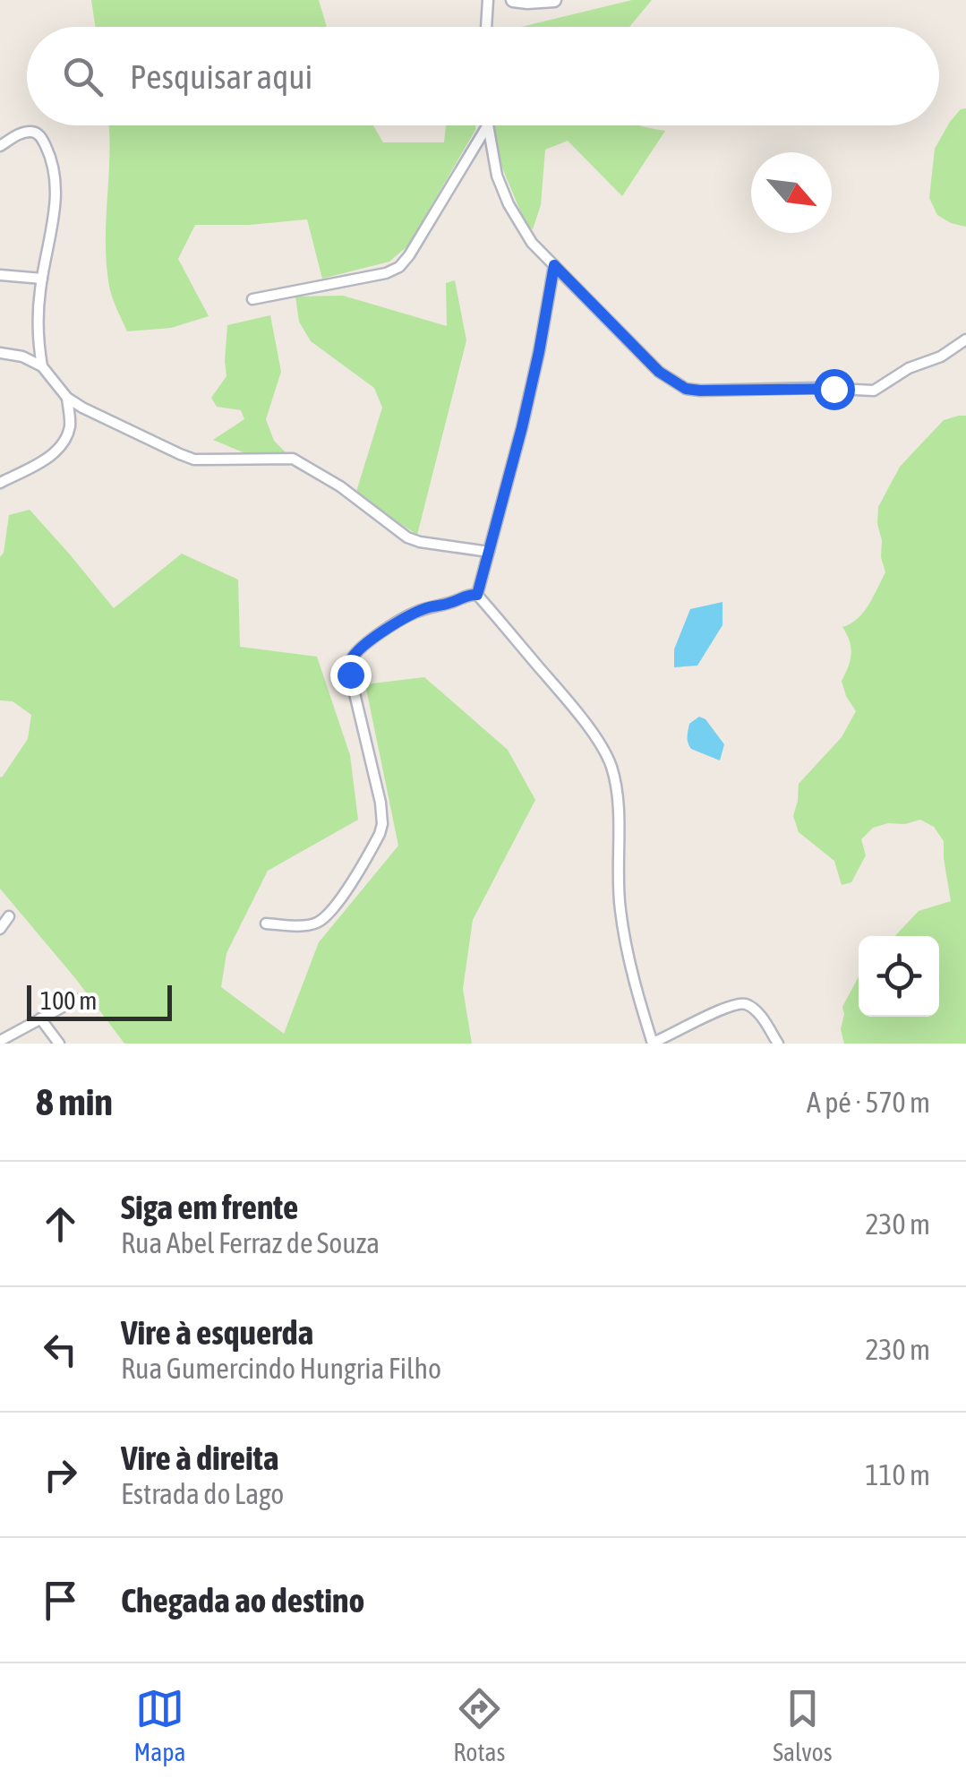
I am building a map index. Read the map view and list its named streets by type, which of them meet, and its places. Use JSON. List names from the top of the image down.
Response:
{
  "scale_bar": "100 m",
  "north": "bottom right",
  "page": {
    "search": "Pesquisar aqui",
    "scale": "100 m",
    "heading": ["8 min", "A pé · 570 m"],
    "list": [
      ["Siga em frente", "Rua Abel Ferraz de Souza", "230 m"],
      ["Vire à esquerda", "Rua Gumercindo Hungria Filho", "230 m"],
      ["Vire à direita", "Estrada do Lago", "110 m"],
      "Chegada ao destino"
    ],
    "nav": ["Mapa", "Rotas", "Salvos"]
  }
}
